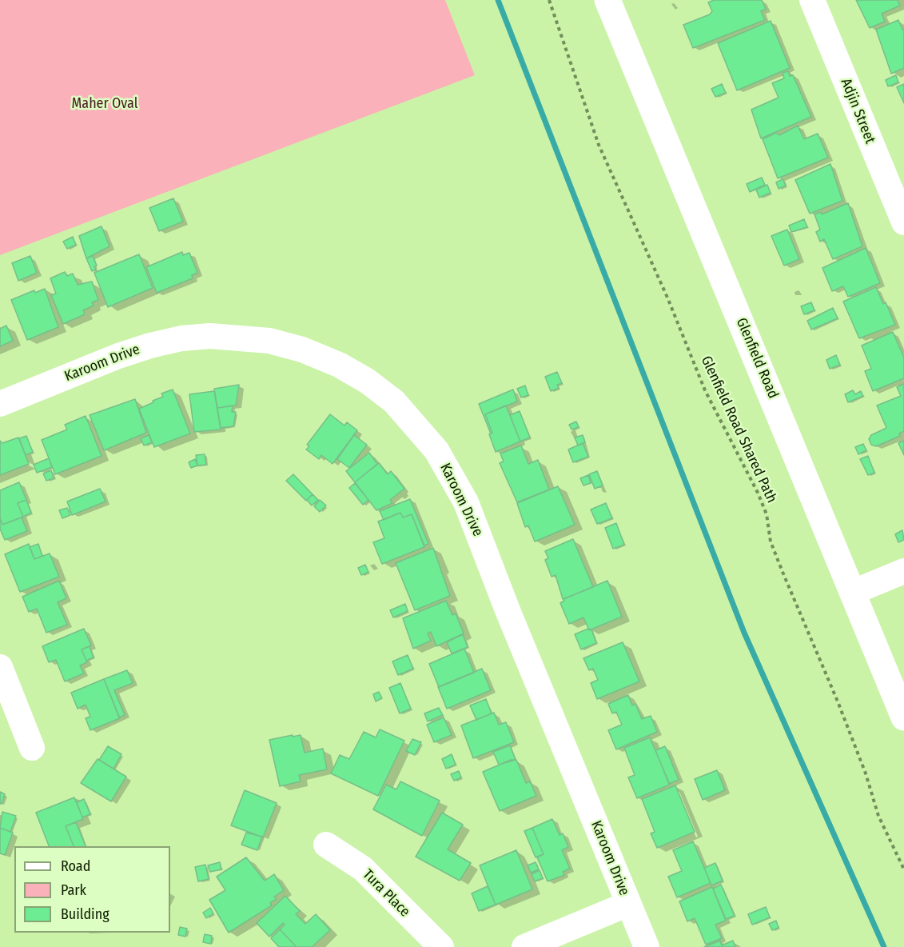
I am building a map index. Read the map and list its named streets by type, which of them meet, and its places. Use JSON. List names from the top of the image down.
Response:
{
  "streets": {
    "main road": ["Glenfield Road"],
    "street": ["Adjin Street", "Karoom Drive", "Tura Place"],
    "path": ["Glenfield Road Shared Path"]
  },
  "parks": ["Maher Oval"],
  "legend": ["Road", "Park", "Building"]
}
